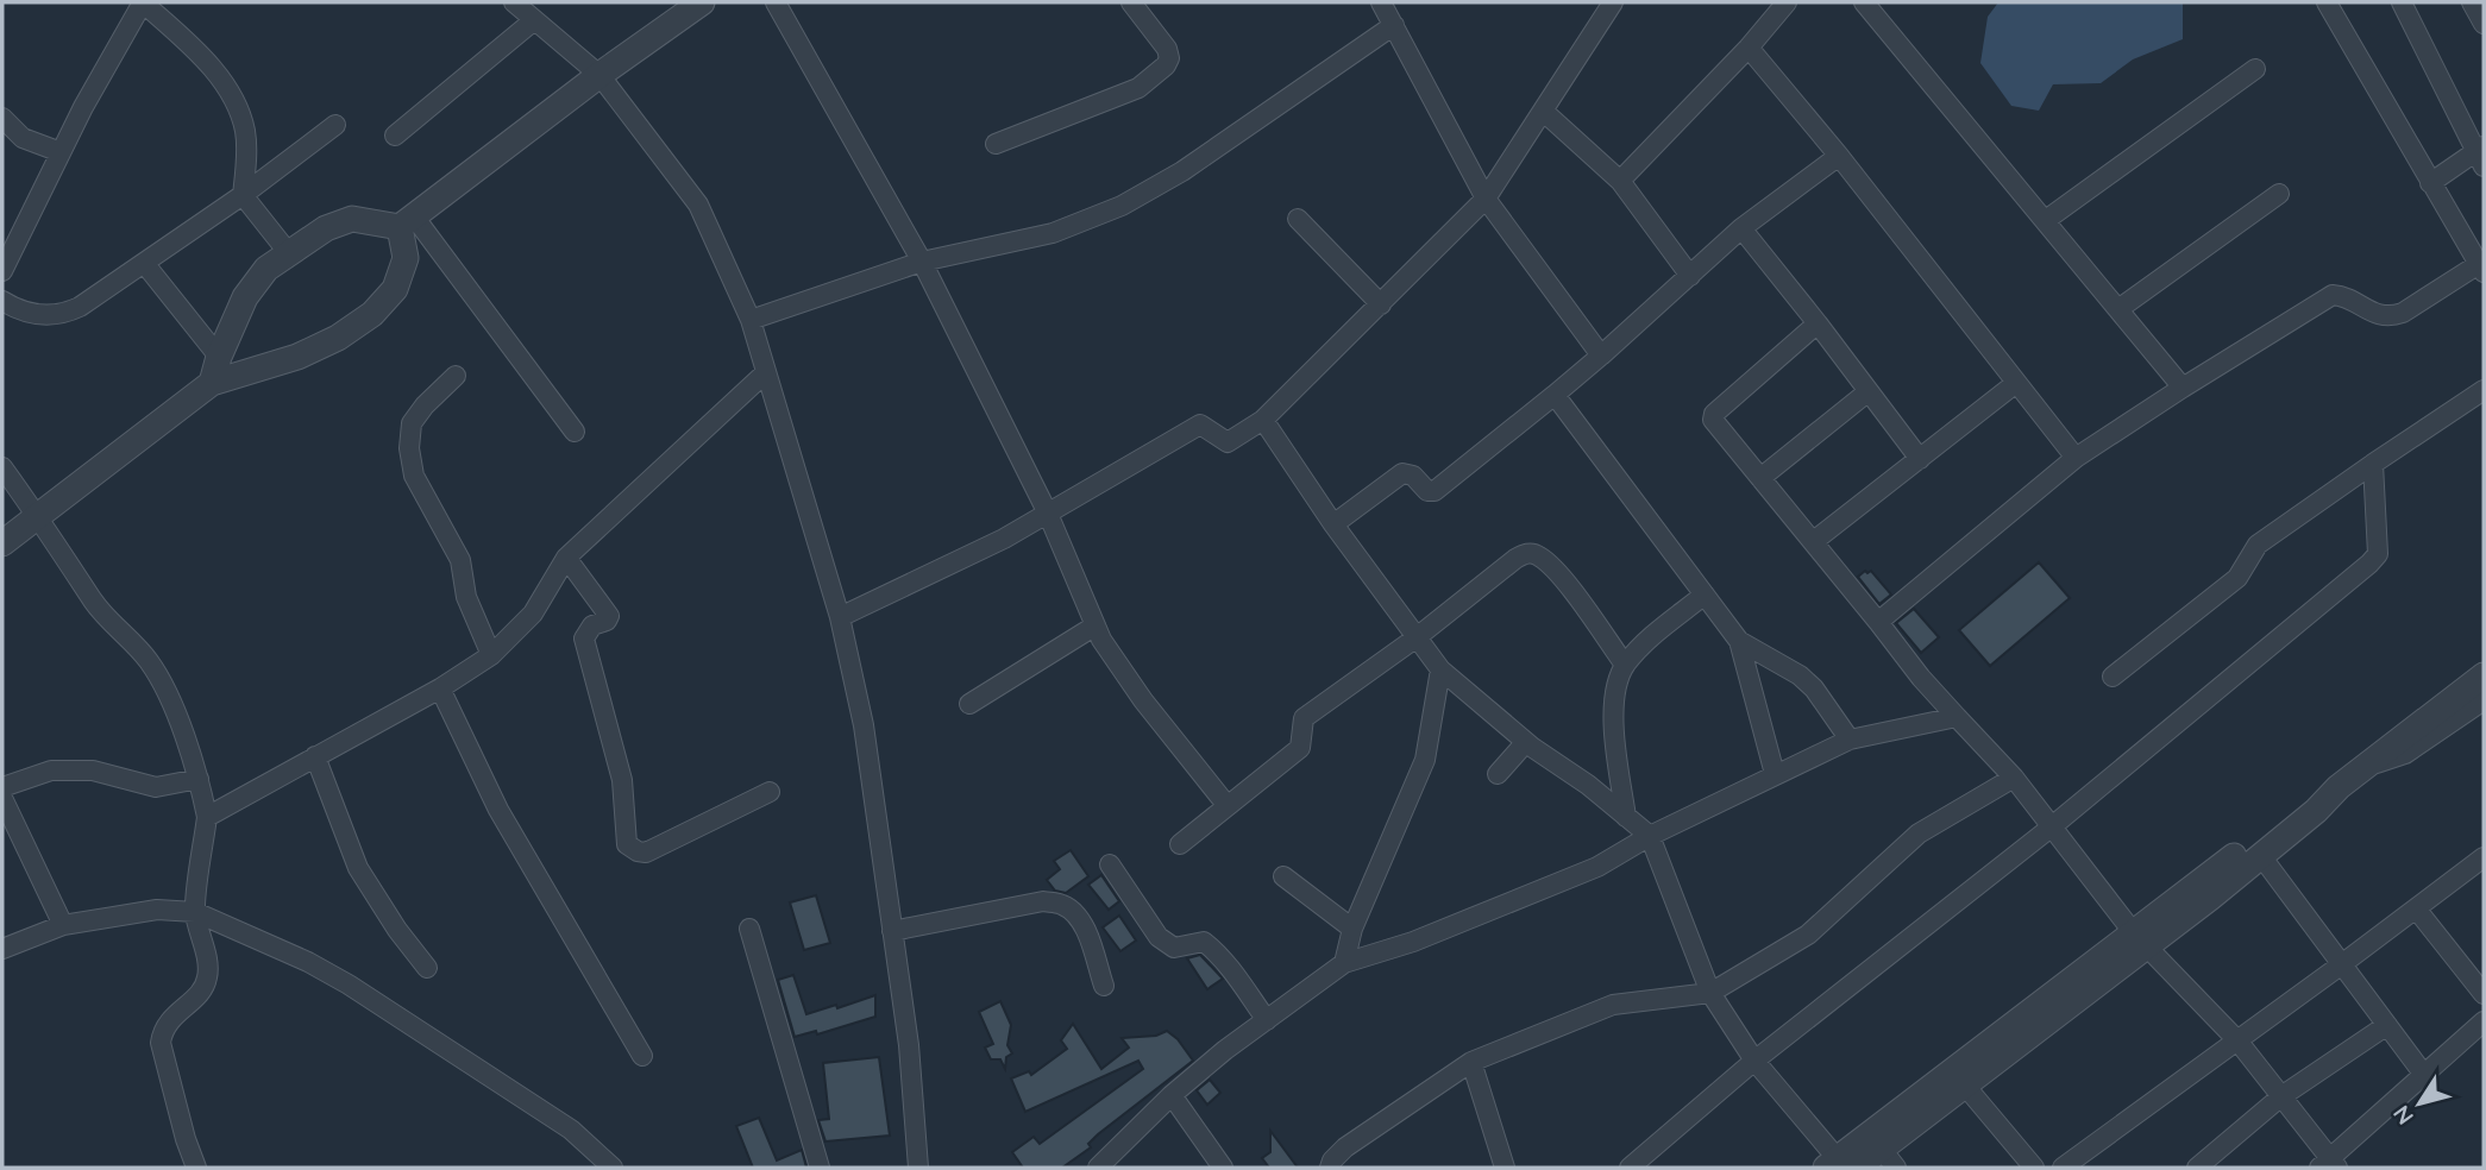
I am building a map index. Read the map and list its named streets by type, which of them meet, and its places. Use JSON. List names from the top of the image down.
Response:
{
  "north": "bottom left"
}
